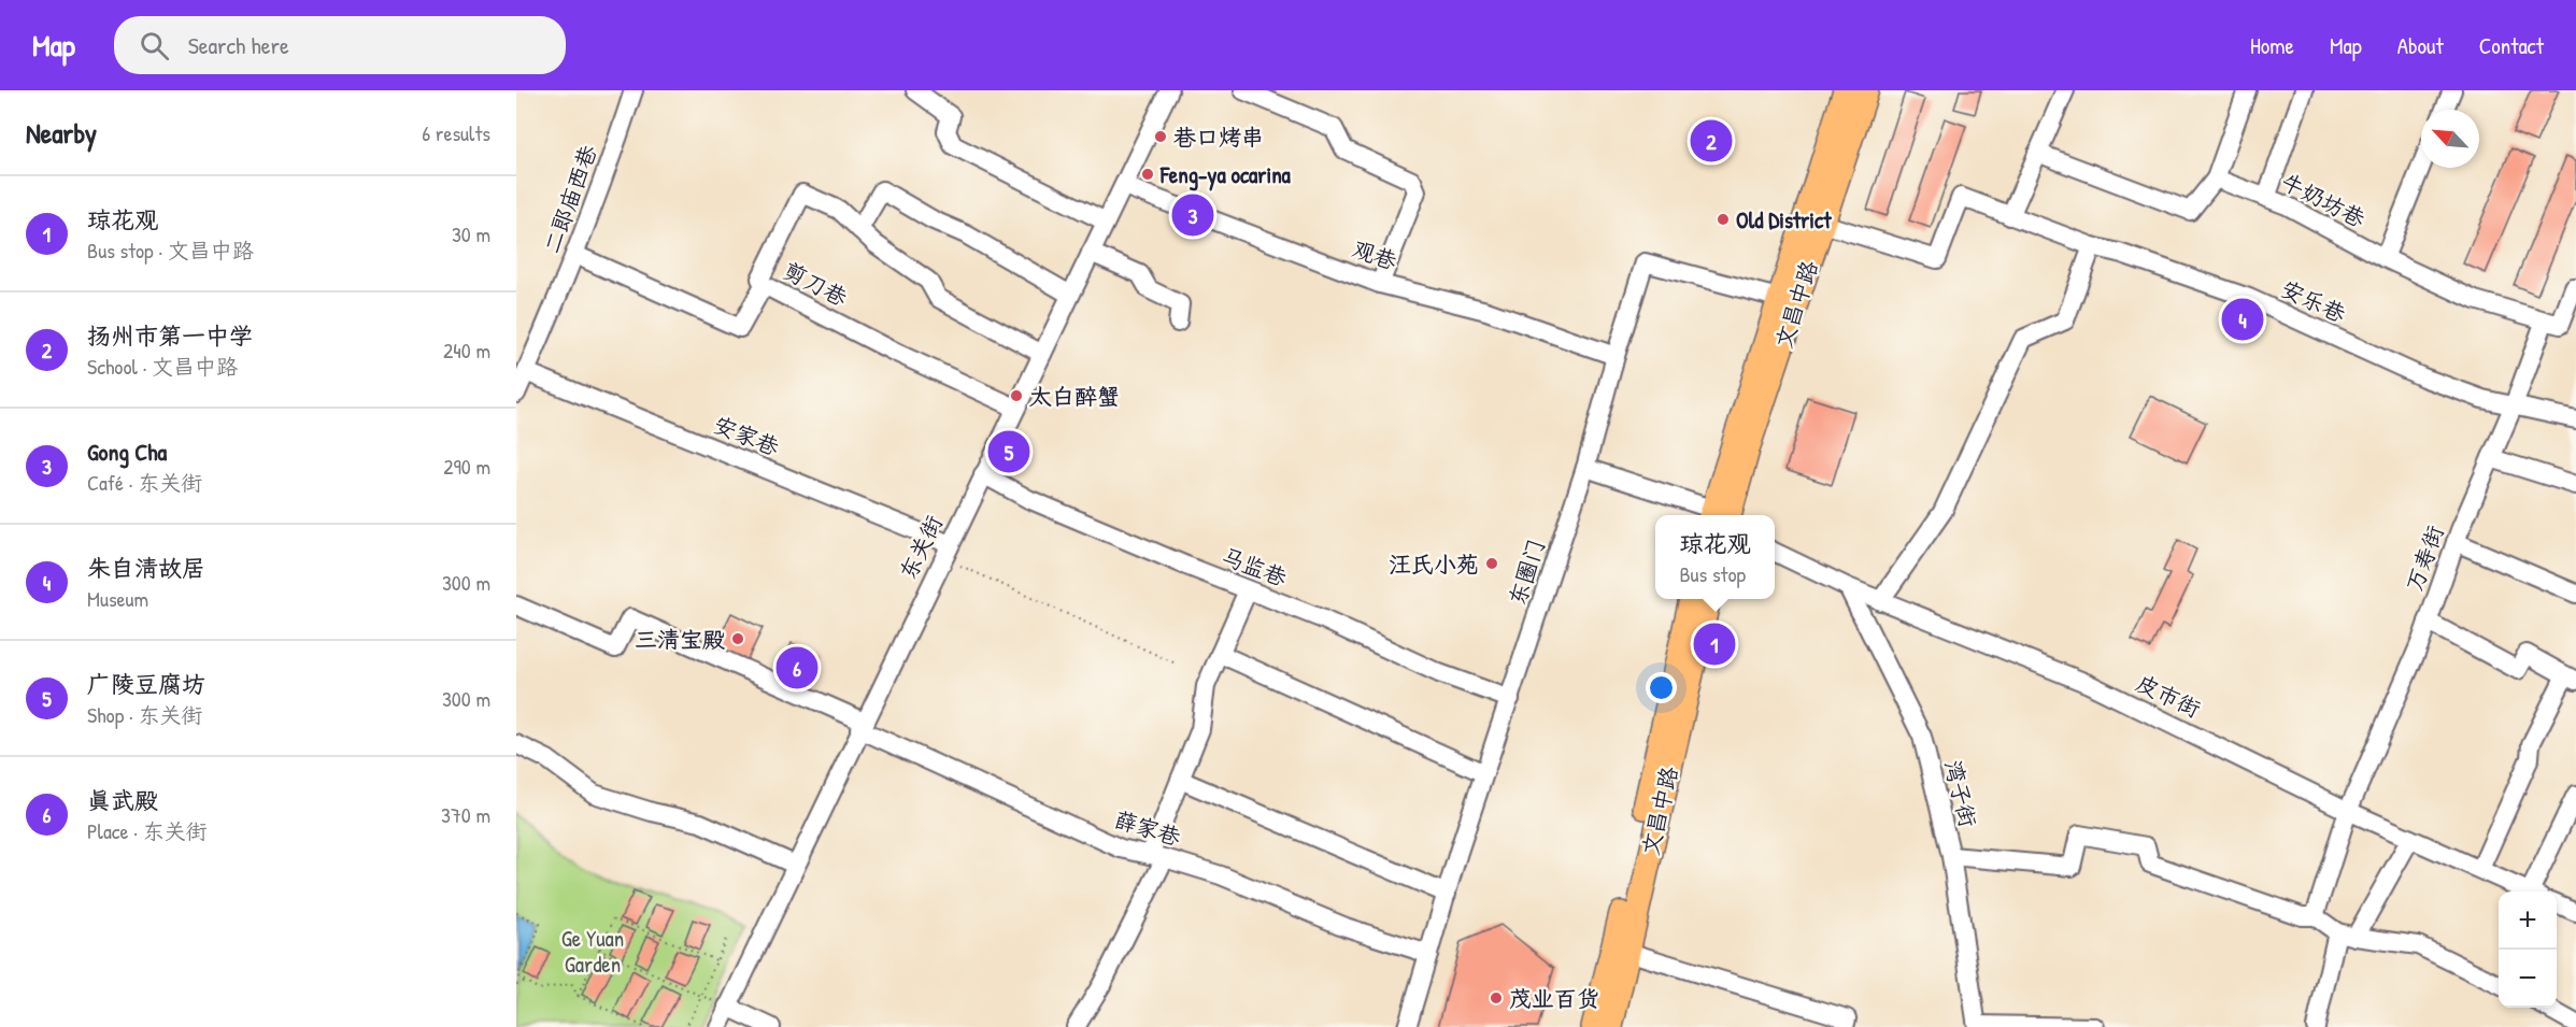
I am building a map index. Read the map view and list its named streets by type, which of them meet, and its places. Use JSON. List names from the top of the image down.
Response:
{
  "streets": {
    "main road": ["文昌中路"],
    "street": [
      "二郎庙西巷",
      "牛奶坊巷",
      "观巷",
      "剪刀巷",
      "安乐巷",
      "安家巷",
      "东关街",
      "万寿街",
      "马监巷",
      "东圈门",
      "皮市街",
      "湾子街",
      "薛家巷"
    ]
  },
  "crossings": [
    ["二郎庙西巷", "剪刀巷"],
    ["二郎庙西巷", "安家巷"],
    ["牛奶坊巷", "万寿街"],
    ["观巷", "东关街"],
    ["观巷", "东圈门"],
    ["剪刀巷", "东关街"],
    ["安乐巷", "文昌中路"],
    ["安乐巷", "万寿街"],
    ["文昌中路", "东圈门"],
    ["安家巷", "东关街"],
    ["东关街", "马监巷"],
    ["东关街", "薛家巷"],
    ["万寿街", "皮市街"],
    ["马监巷", "东圈门"],
    ["东圈门", "薛家巷"],
    ["皮市街", "湾子街"]
  ],
  "parks": ["Ge Yuan Garden"],
  "places": [
    "巷口烤串",
    "Feng-ya ocarina",
    "Old District",
    "太白醉蟹",
    "汪氏小苑",
    "三清宝殿",
    "茂业百货"
  ],
  "north": "top left",
  "page": {
    "header": "Map",
    "search": "Search here",
    "nav": [
      "Home",
      "Map",
      "About",
      "Contact"
    ],
    "heading": ["Nearby", "6 results"],
    "pins": [
      "2",
      "3",
      "4",
      "5",
      "1",
      "6"
    ],
    "list": [
      {
        "mark": "1",
        "name": "琼花观",
        "note": "Bus stop · 文昌中路",
        "value": "30 m"
      },
      {
        "mark": "2",
        "name": "扬州市第一中学",
        "note": "School · 文昌中路",
        "value": "240 m"
      },
      {
        "mark": "3",
        "name": "Gong Cha",
        "note": "Café · 东关街",
        "value": "290 m"
      },
      {
        "mark": "4",
        "name": "朱自清故居",
        "note": "Museum",
        "value": "300 m"
      },
      {
        "mark": "5",
        "name": "广陵豆腐坊",
        "note": "Shop · 东关街",
        "value": "300 m"
      },
      {
        "mark": "6",
        "name": "真武殿",
        "note": "Place · 东关街",
        "value": "370 m"
      }
    ],
    "popup": ["琼花观", "Bus stop"],
    "map_buttons": ["+", "−"]
  }
}
